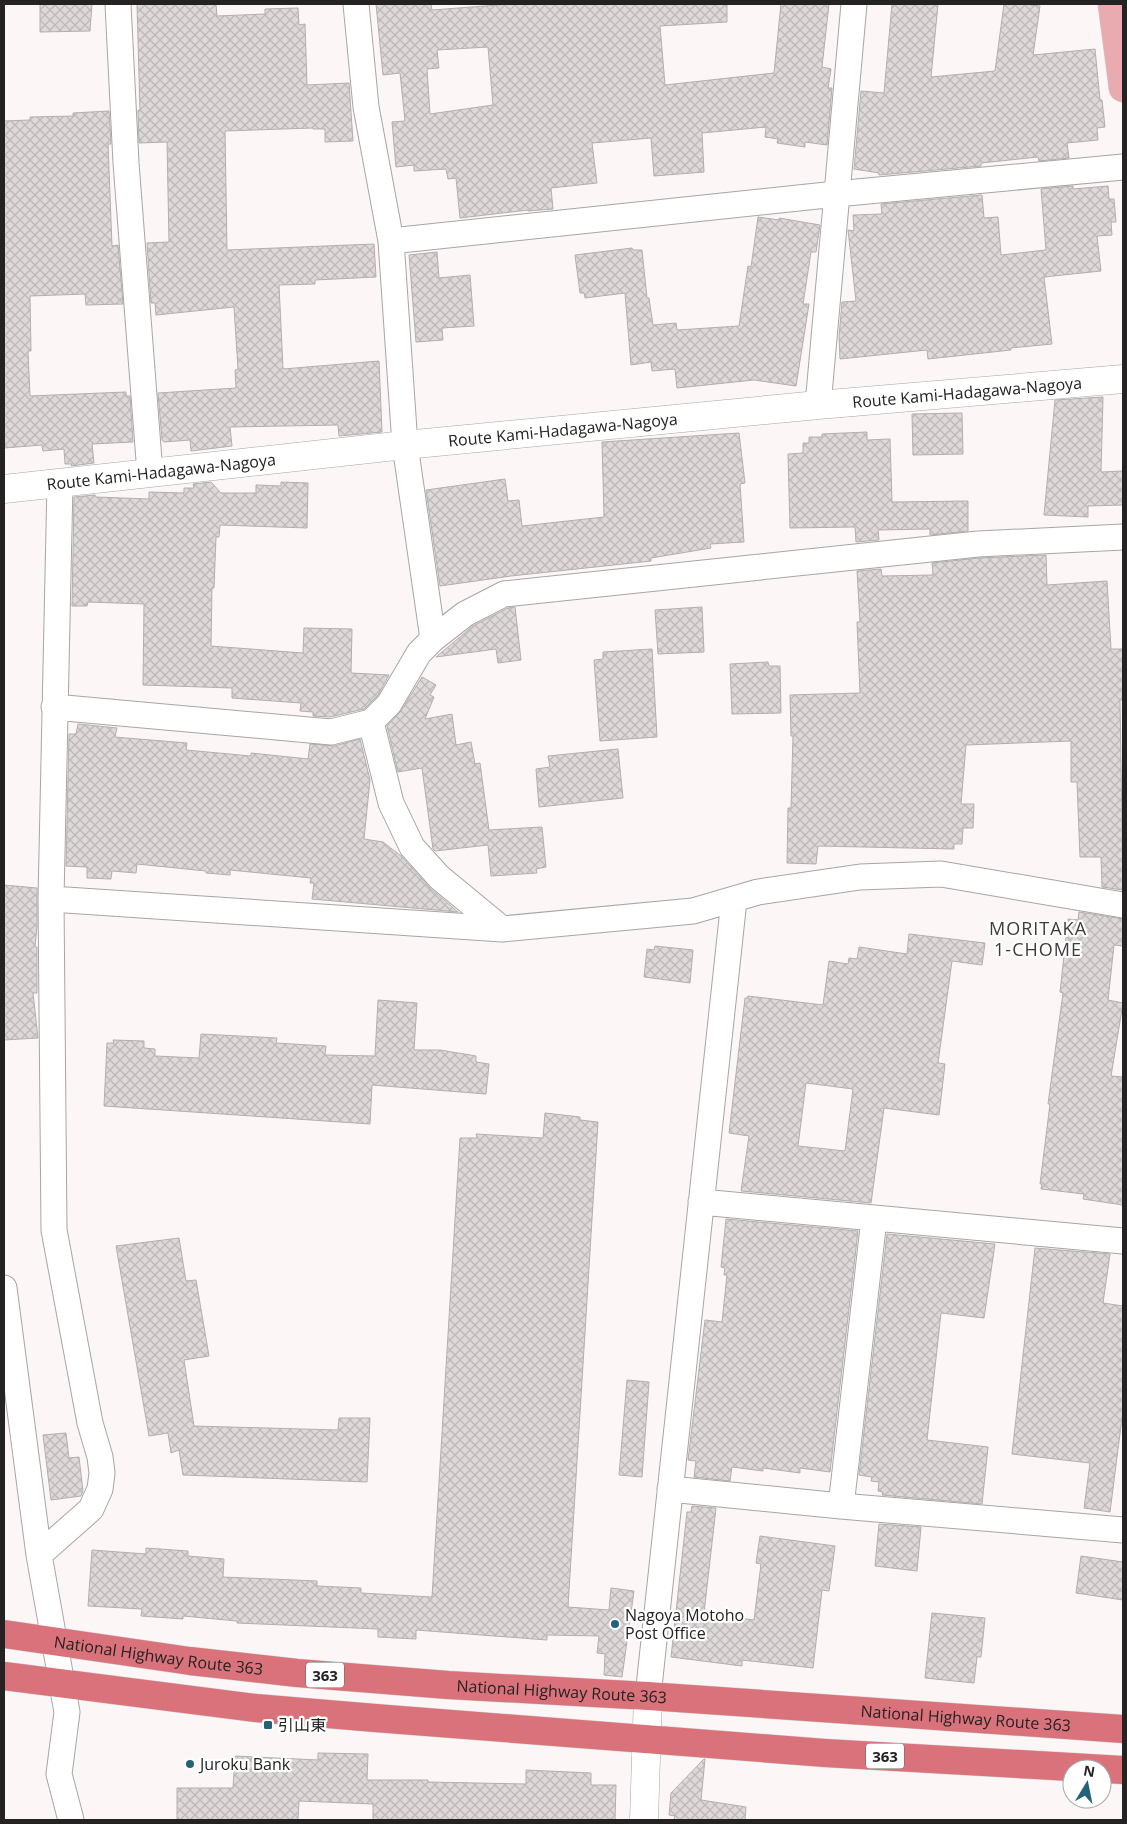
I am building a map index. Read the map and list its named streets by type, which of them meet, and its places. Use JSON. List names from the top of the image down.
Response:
{
  "streets": {
    "highway": ["National Highway Route 363", "363"],
    "main road": ["Route Kami-Hadagawa-Nagoya"]
  },
  "districts": ["MORITAKA 1-CHOME"],
  "places": {
    "other": ["Nagoya Motoho Post Office", "Juroku Bank"],
    "transit": ["引山東"]
  },
  "north": "top"
}
